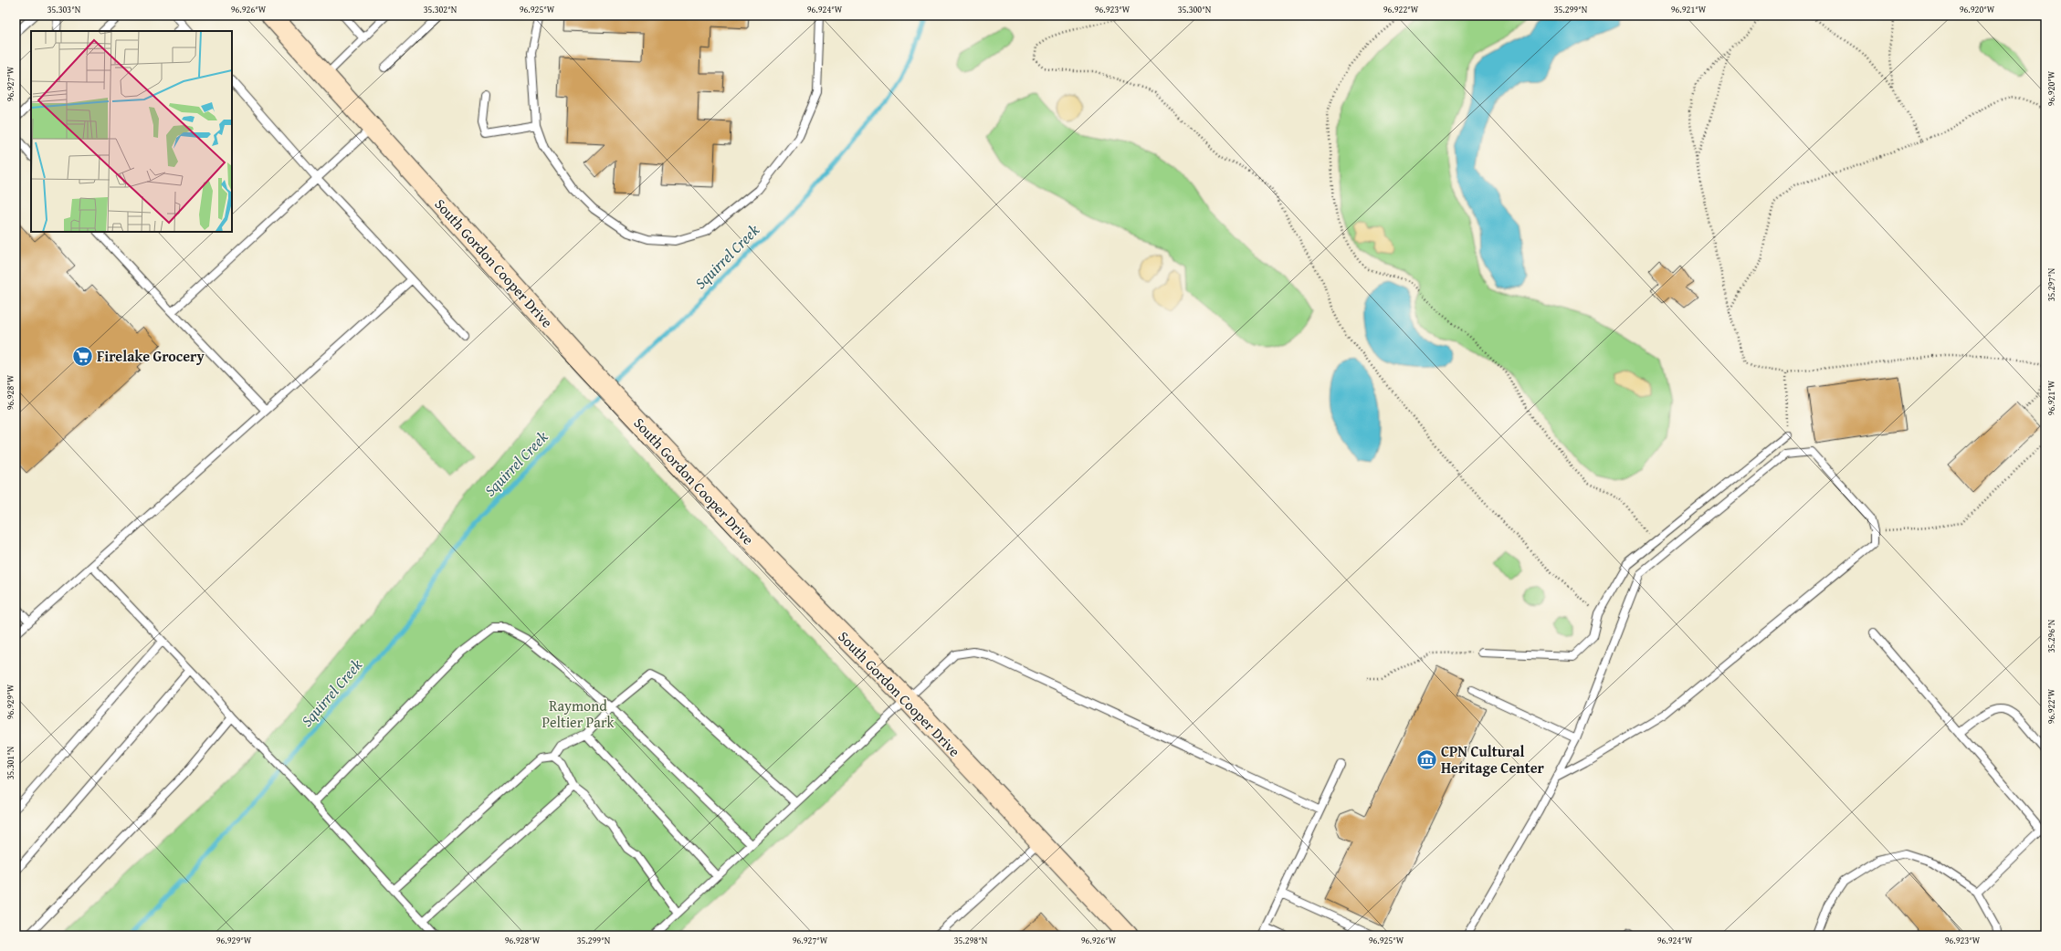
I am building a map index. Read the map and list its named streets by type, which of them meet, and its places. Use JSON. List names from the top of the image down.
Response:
{
  "streets": {
    "main road": ["South Gordon Cooper Drive"]
  },
  "water": ["Squirrel Creek"],
  "parks": ["Raymond Peltier Park"],
  "places": {
    "supermarket": ["Firelake Grocery"],
    "museum": ["CPN Cultural Heritage Center"]
  },
  "coordinates": [
    "35.303°N",
    "96.926°W",
    "35.302°N",
    "96.925°W",
    "96.924°W",
    "96.923°W",
    "35.300°N",
    "96.922°W",
    "35.299°N",
    "96.921°W",
    "96.920°W",
    "96.927°W",
    "35.297°N",
    "96.928°W",
    "35.296°N",
    "96.929°W",
    "35.301°N",
    "35.298°N"
  ]
}
